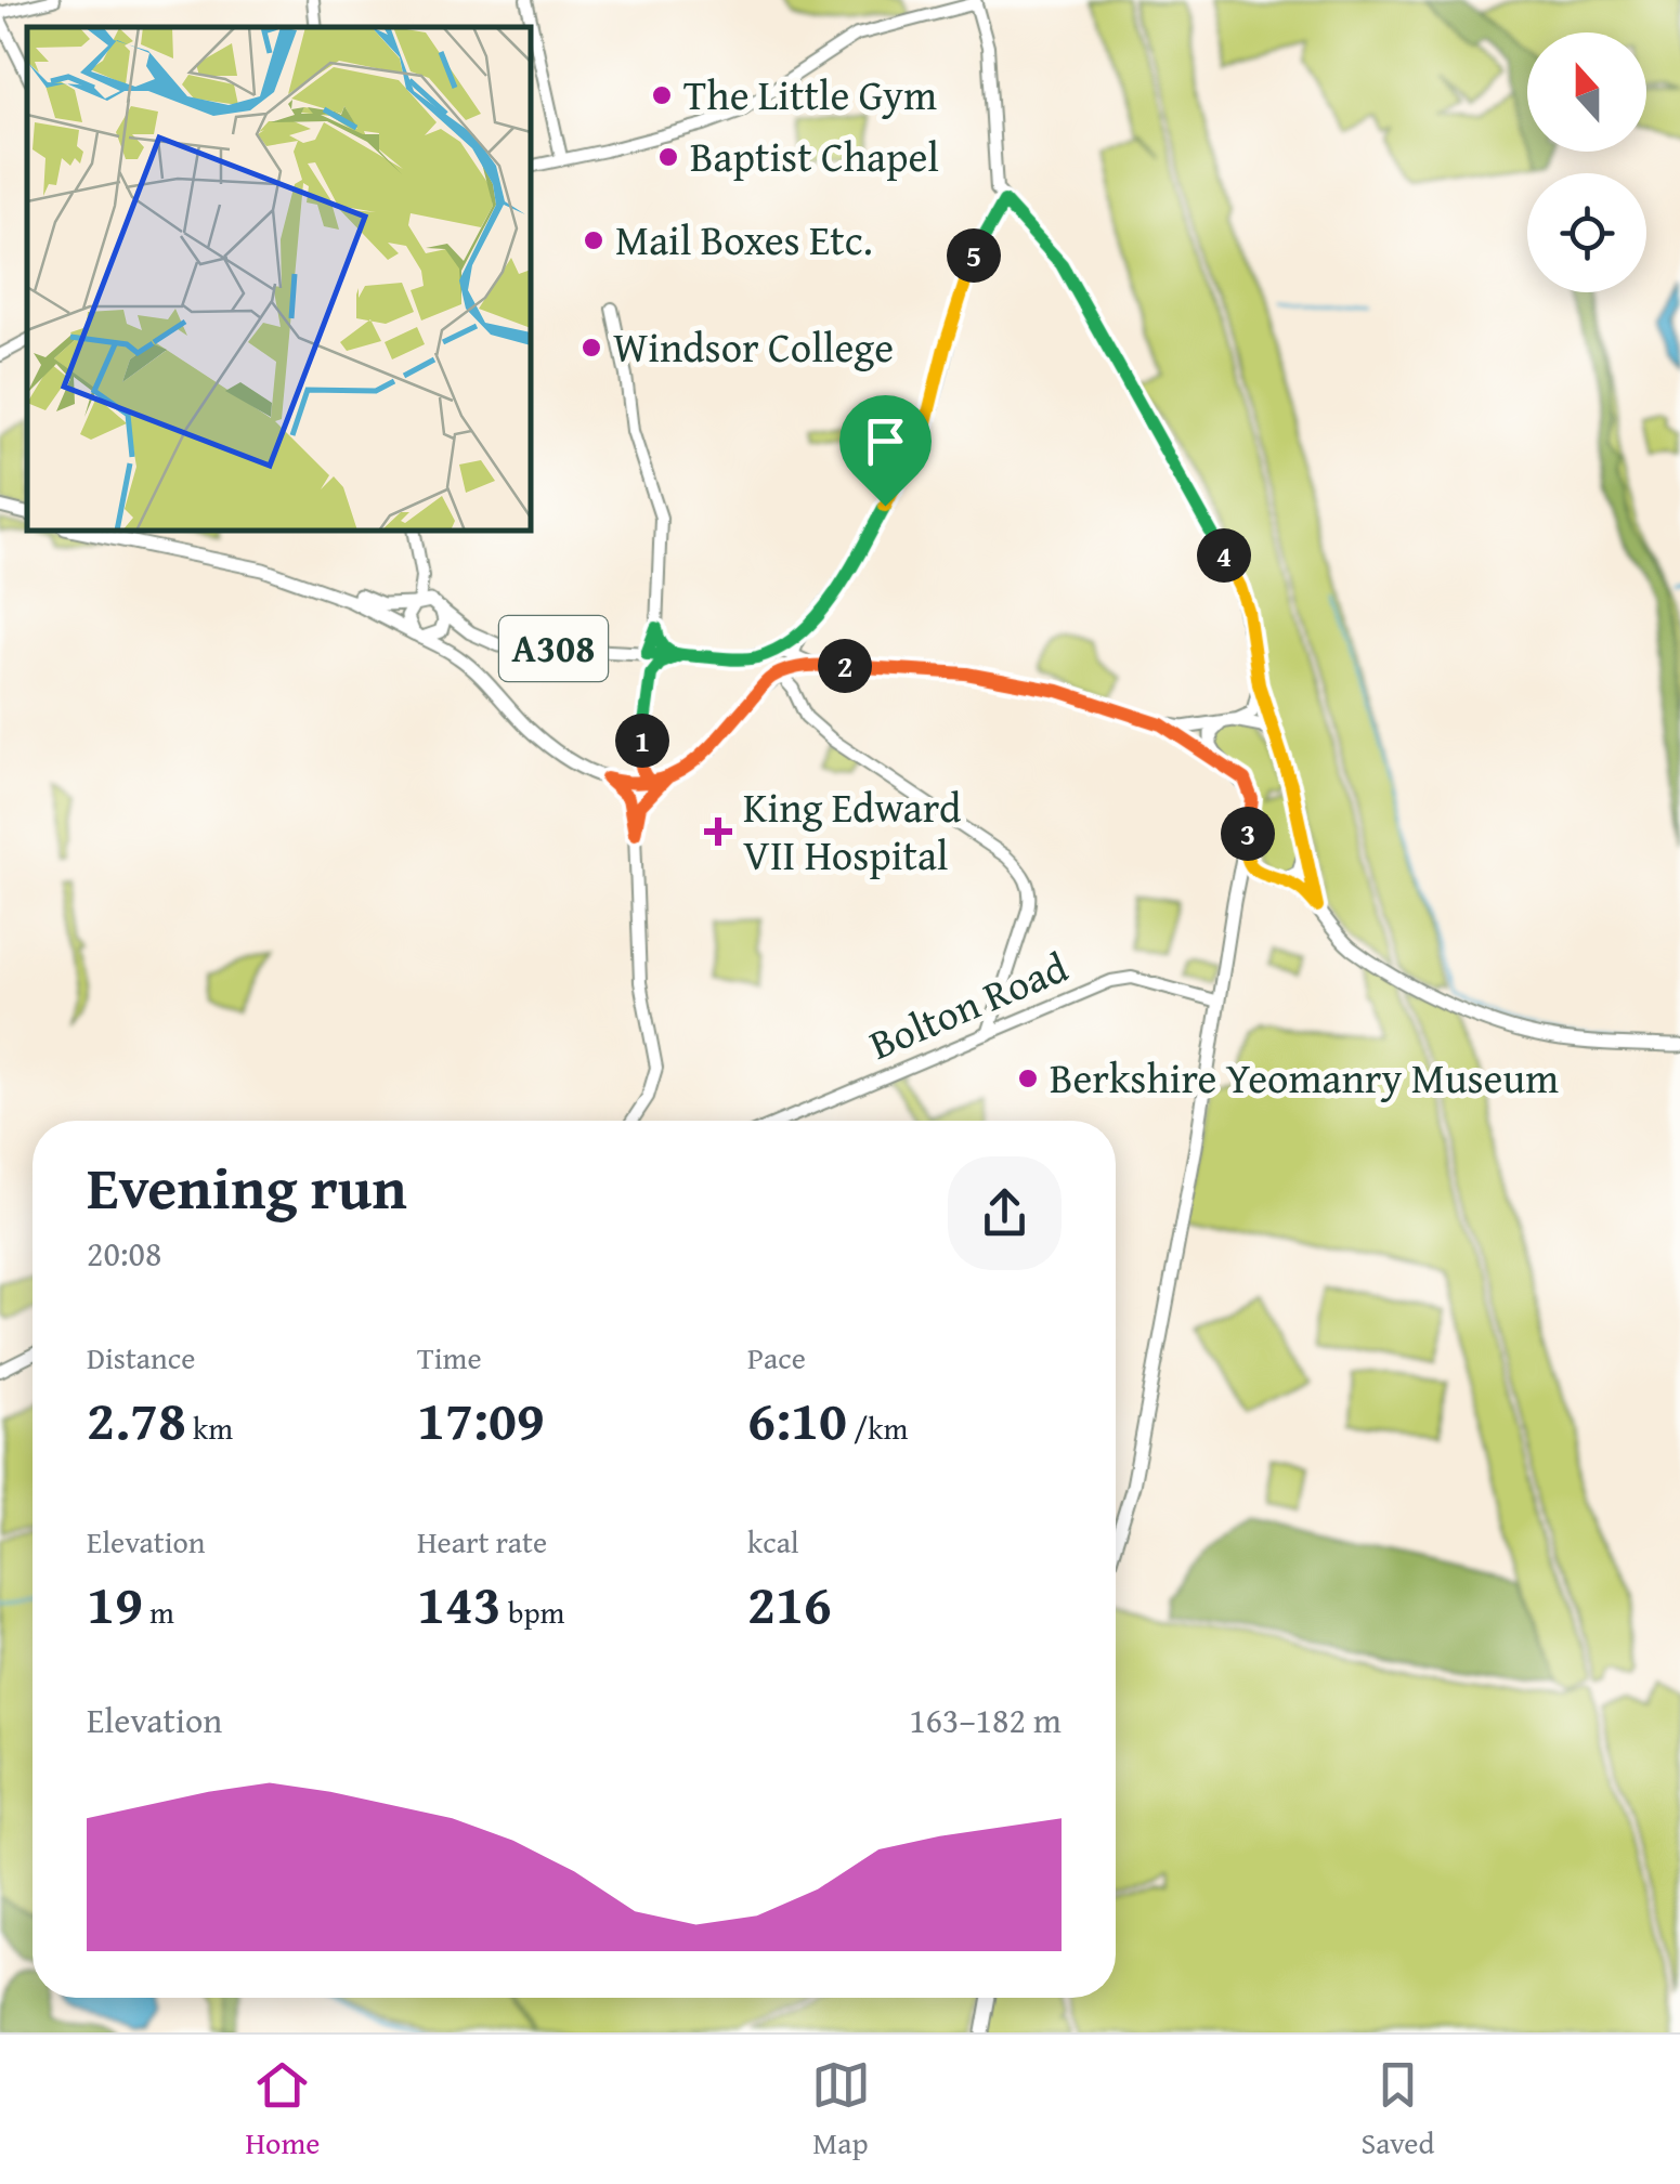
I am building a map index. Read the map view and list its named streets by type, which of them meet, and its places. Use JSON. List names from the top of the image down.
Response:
{
  "streets": {
    "main road": ["A308"],
    "street": ["Bolton Road"]
  },
  "places": {
    "other": [
      "The Little Gym",
      "Baptist Chapel",
      "Mail Boxes Etc.",
      "Windsor College",
      "Berkshire Yeomanry Museum"
    ],
    "health": ["King Edward VII Hospital"]
  },
  "north": "top",
  "page": {
    "pins": [
      "5",
      "4",
      "2",
      "1",
      "3"
    ],
    "heading": ["Evening run", "20:08"],
    "stats": [
      ["Distance", "2.78 km"],
      ["Time", "17:09"],
      ["Pace", "6:10 /km"],
      ["Elevation", "19 m"],
      ["Heart rate", "143 bpm"],
      ["kcal", "216"]
    ],
    "chart": ["Elevation", "163–182 m"],
    "tabs": ["Home", "Map", "Saved"]
  }
}
